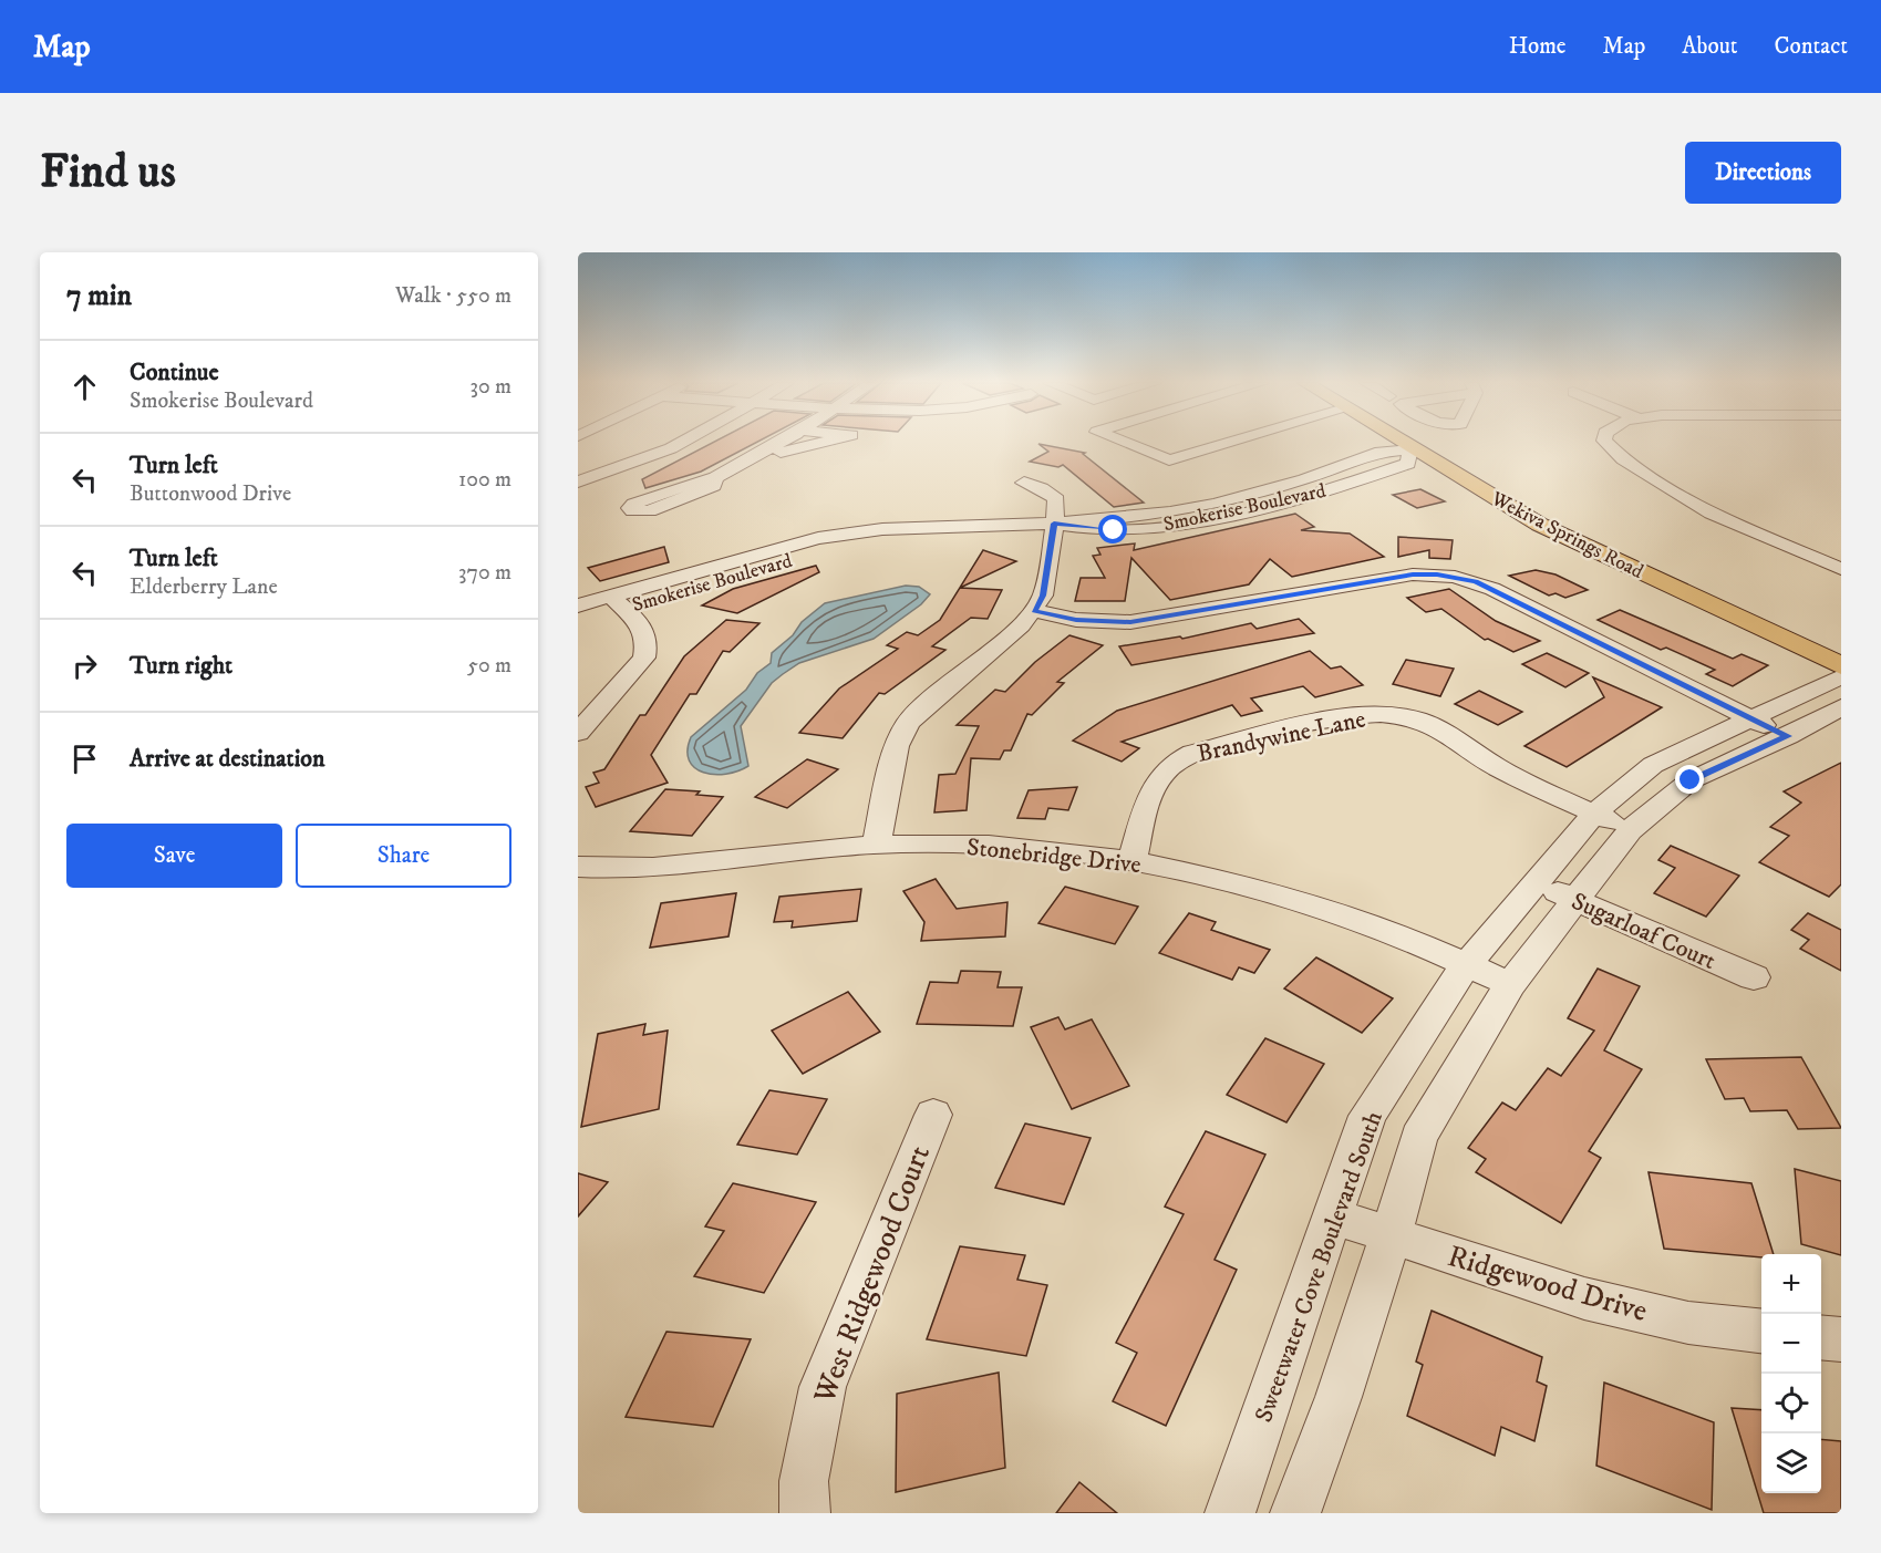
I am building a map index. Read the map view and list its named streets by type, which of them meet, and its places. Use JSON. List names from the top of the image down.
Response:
{
  "streets": {
    "main road": ["Wekiva Springs Road"],
    "street": [
      "Smokerise Boulevard",
      "Brandywine Lane",
      "Stonebridge Drive",
      "Sugarloaf Court",
      "Sweetwater Cove Boulevard South",
      "West Ridgewood Court",
      "Ridgewood Drive"
    ]
  },
  "crossings": [
    ["Smokerise Boulevard", "Wekiva Springs Road"],
    ["Brandywine Lane", "Stonebridge Drive"],
    ["Brandywine Lane", "Sweetwater Cove Boulevard South"],
    ["Stonebridge Drive", "Sweetwater Cove Boulevard South"],
    ["Sugarloaf Court", "Sweetwater Cove Boulevard South"],
    ["Sweetwater Cove Boulevard South", "Ridgewood Drive"]
  ],
  "page": {
    "header": "Map",
    "nav": [
      "Home",
      "Map",
      "About",
      "Contact"
    ],
    "buttons": [
      "Directions",
      ["Save", "Share"]
    ],
    "title": "Find us",
    "heading": ["7 min", "Walk · 550 m"],
    "list": [
      ["Continue", "Smokerise Boulevard", "30 m"],
      ["Turn left", "Buttonwood Drive", "100 m"],
      ["Turn left", "Elderberry Lane", "370 m"],
      ["Turn right", "50 m"],
      "Arrive at destination"
    ],
    "map_buttons": ["+", "−"]
  }
}
